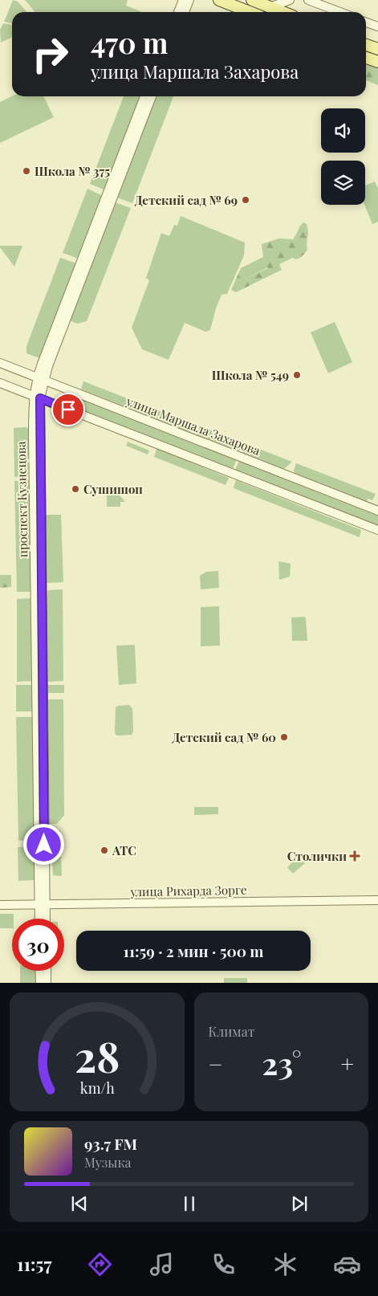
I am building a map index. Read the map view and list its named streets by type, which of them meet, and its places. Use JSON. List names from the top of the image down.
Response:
{
  "streets": {
    "street": ["улица Маршала Захарова", "проспект Кузнецова", "улица Рихарда Зорге"]
  },
  "crossings": [
    ["улица Маршала Захарова", "проспект Кузнецова"],
    ["проспект Кузнецова", "улица Рихарда Зорге"]
  ],
  "places": {
    "other": [
      "Школа № 375",
      "Детский сад № 69",
      "Школа № 549",
      "Сушишоп",
      "Детский сад № 60",
      "АТС"
    ],
    "health": ["Столички"]
  },
  "page": {
    "turn": ["470 m", "улица Маршала Захарова"],
    "limit": "30",
    "trip": "11:59 · 2 мин · 500 m",
    "tile": "Климат",
    "heat": ["−", "23°", "+"],
    "song": ["93.7 FM", "Музыка"],
    "tabs": "11:57",
    "gauge": ["28", "km/h"]
  }
}
